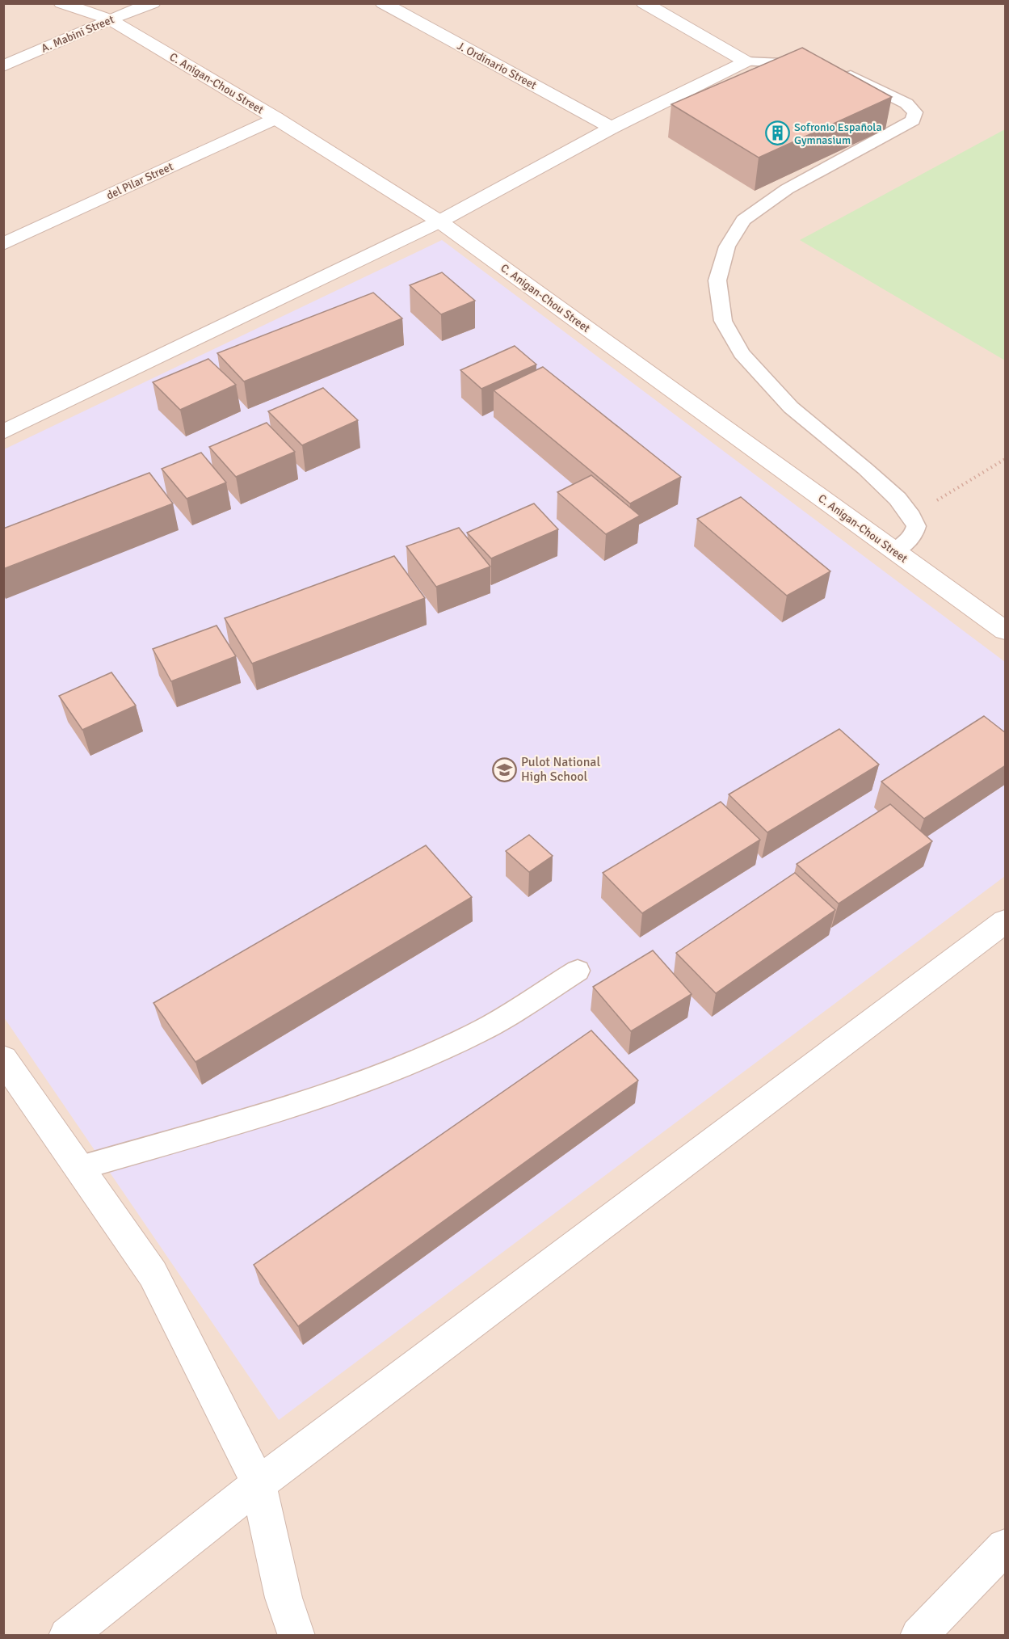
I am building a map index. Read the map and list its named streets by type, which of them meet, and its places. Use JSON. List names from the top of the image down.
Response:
{
  "streets": {
    "street": [
      "A. Mabini Street",
      "J. Ordinario Street",
      "C. Anigan-Chou Street",
      "del Pilar Street"
    ]
  },
  "crossings": [
    ["A. Mabini Street", "C. Anigan-Chou Street"],
    ["C. Anigan-Chou Street", "del Pilar Street"]
  ],
  "places": {
    "building": ["Sofronio Española Gymnasium"],
    "school or university": ["Pulot National High School"]
  }
}
